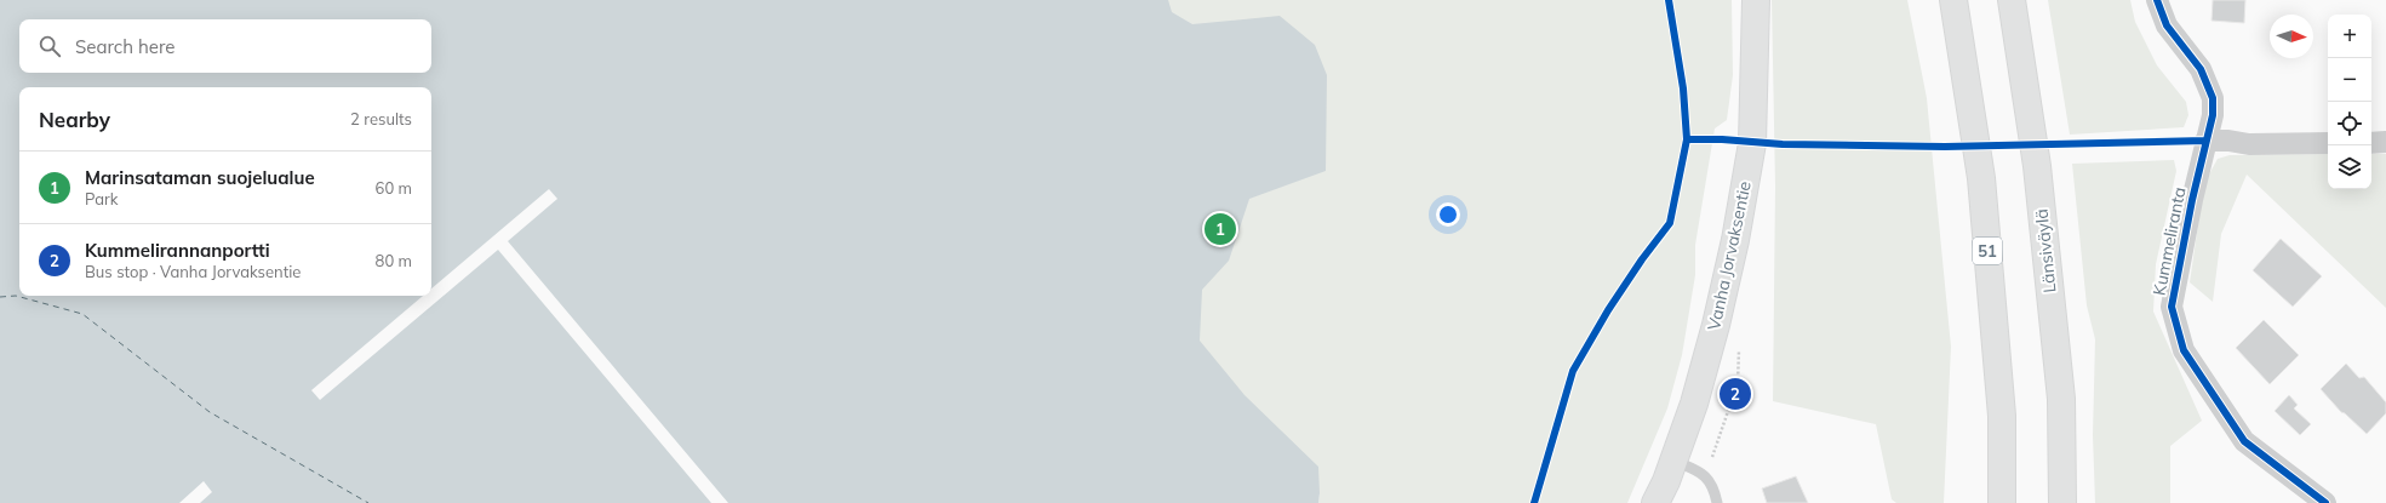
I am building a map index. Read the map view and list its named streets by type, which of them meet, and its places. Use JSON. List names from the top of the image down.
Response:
{
  "streets": {
    "main road": ["51", "Länsiväylä", "Vanha Jorvaksentie"],
    "street": ["Kummeliranta"]
  },
  "north": "right",
  "page": {
    "map_buttons": ["+", "−"],
    "search": "Search here",
    "heading": ["Nearby", "2 results"],
    "list": [
      {
        "mark": "1",
        "name": "Marinsataman suojelualue",
        "note": "Park",
        "value": "60 m"
      },
      {
        "mark": "2",
        "name": "Kummelirannanportti",
        "note": "Bus stop · Vanha Jorvaksentie",
        "value": "80 m"
      }
    ],
    "pins": ["1", "2"]
  }
}
